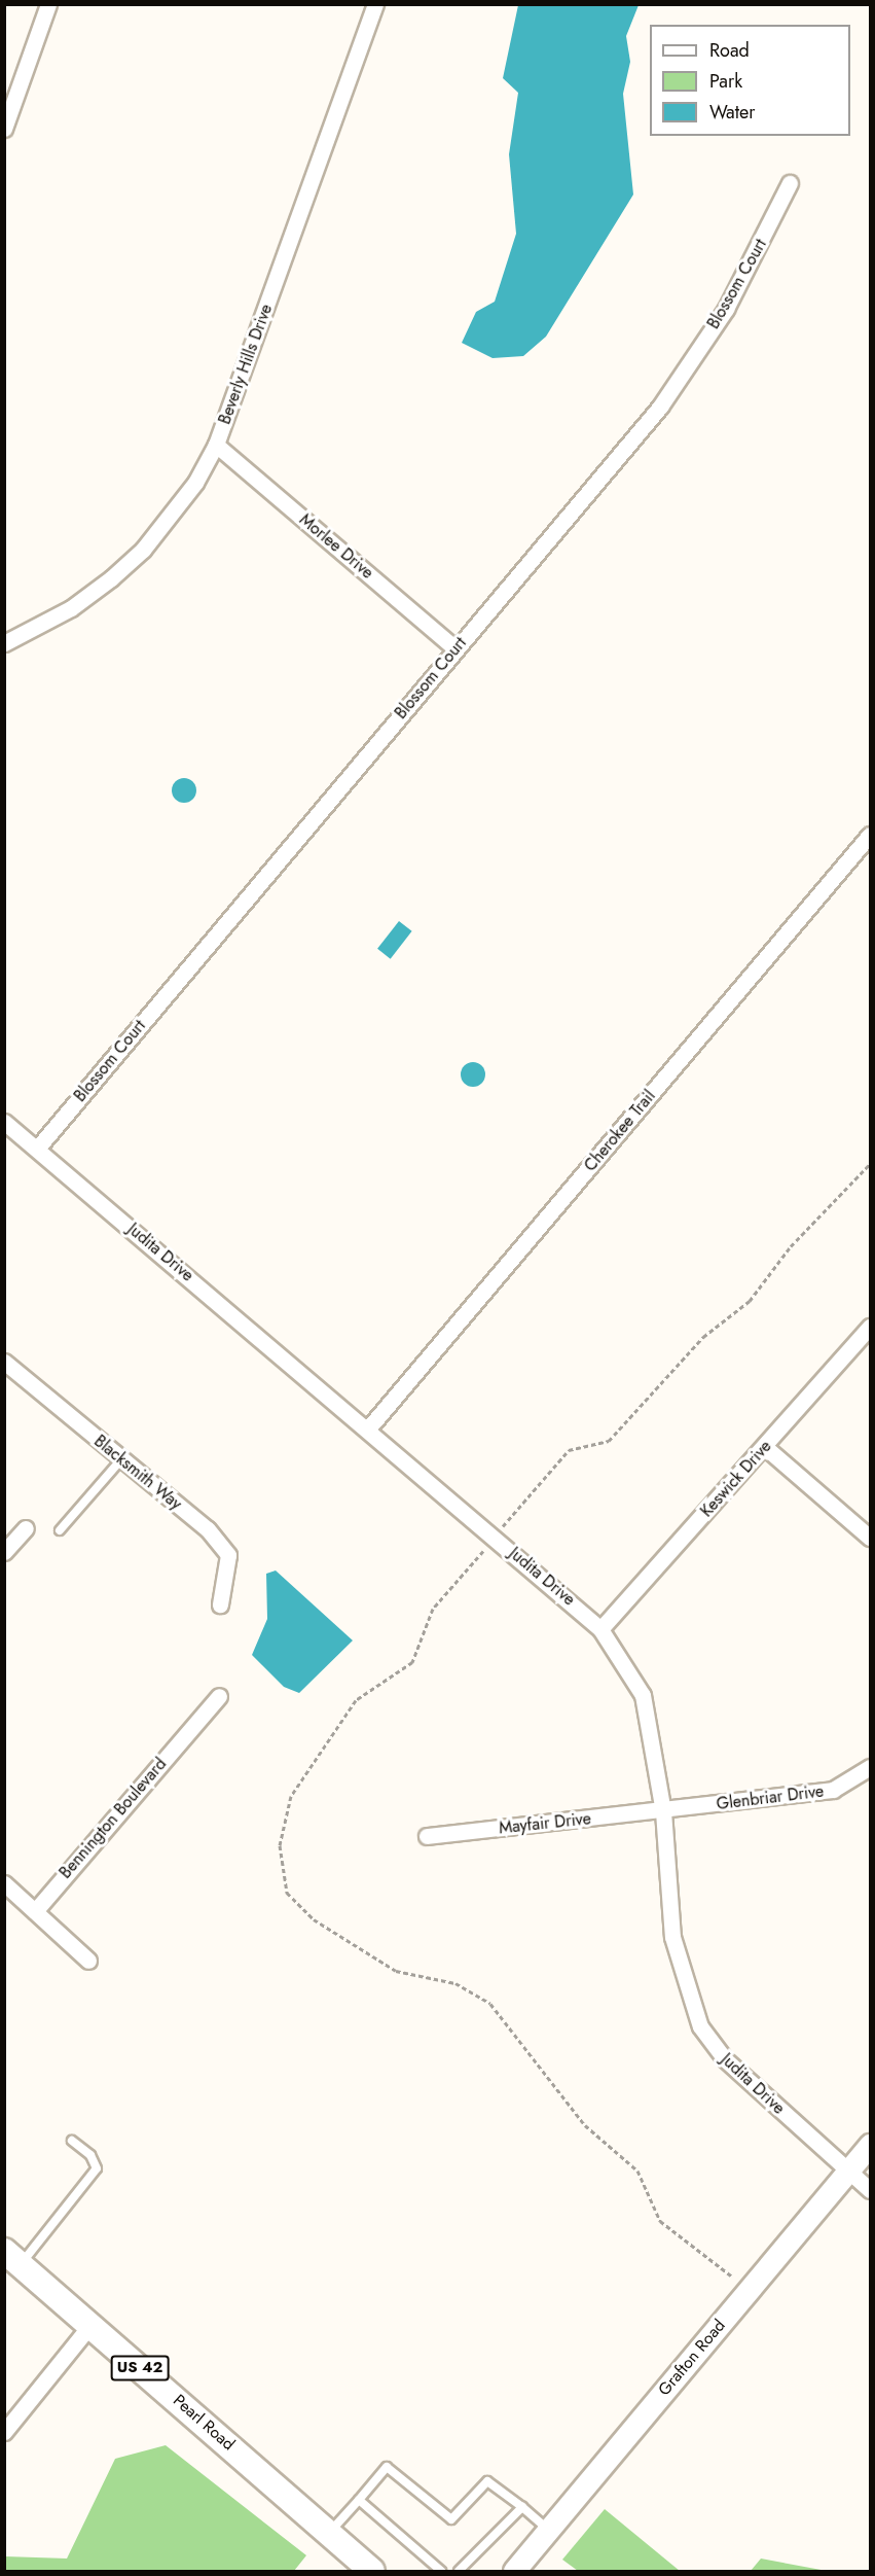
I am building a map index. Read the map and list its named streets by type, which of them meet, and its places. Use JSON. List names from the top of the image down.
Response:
{
  "streets": {
    "main road": ["US 42", "Pearl Road"],
    "street": [
      "Blossom Court",
      "Beverly Hills Drive",
      "Morlee Drive",
      "Cherokee Trail",
      "Judita Drive",
      "Blacksmith Way",
      "Keswick Drive",
      "Glenbriar Drive",
      "Bennington Boulevard",
      "Mayfair Drive",
      "Grafton Road"
    ]
  },
  "crossings": [
    ["Blossom Court", "Morlee Drive"],
    ["Blossom Court", "Judita Drive"],
    ["Beverly Hills Drive", "Morlee Drive"],
    ["Cherokee Trail", "Judita Drive"],
    ["Judita Drive", "Keswick Drive"],
    ["Judita Drive", "Glenbriar Drive"],
    ["Judita Drive", "Mayfair Drive"],
    ["Judita Drive", "Grafton Road"],
    ["Glenbriar Drive", "Mayfair Drive"]
  ],
  "legend": ["Road", "Park", "Water"]
}
